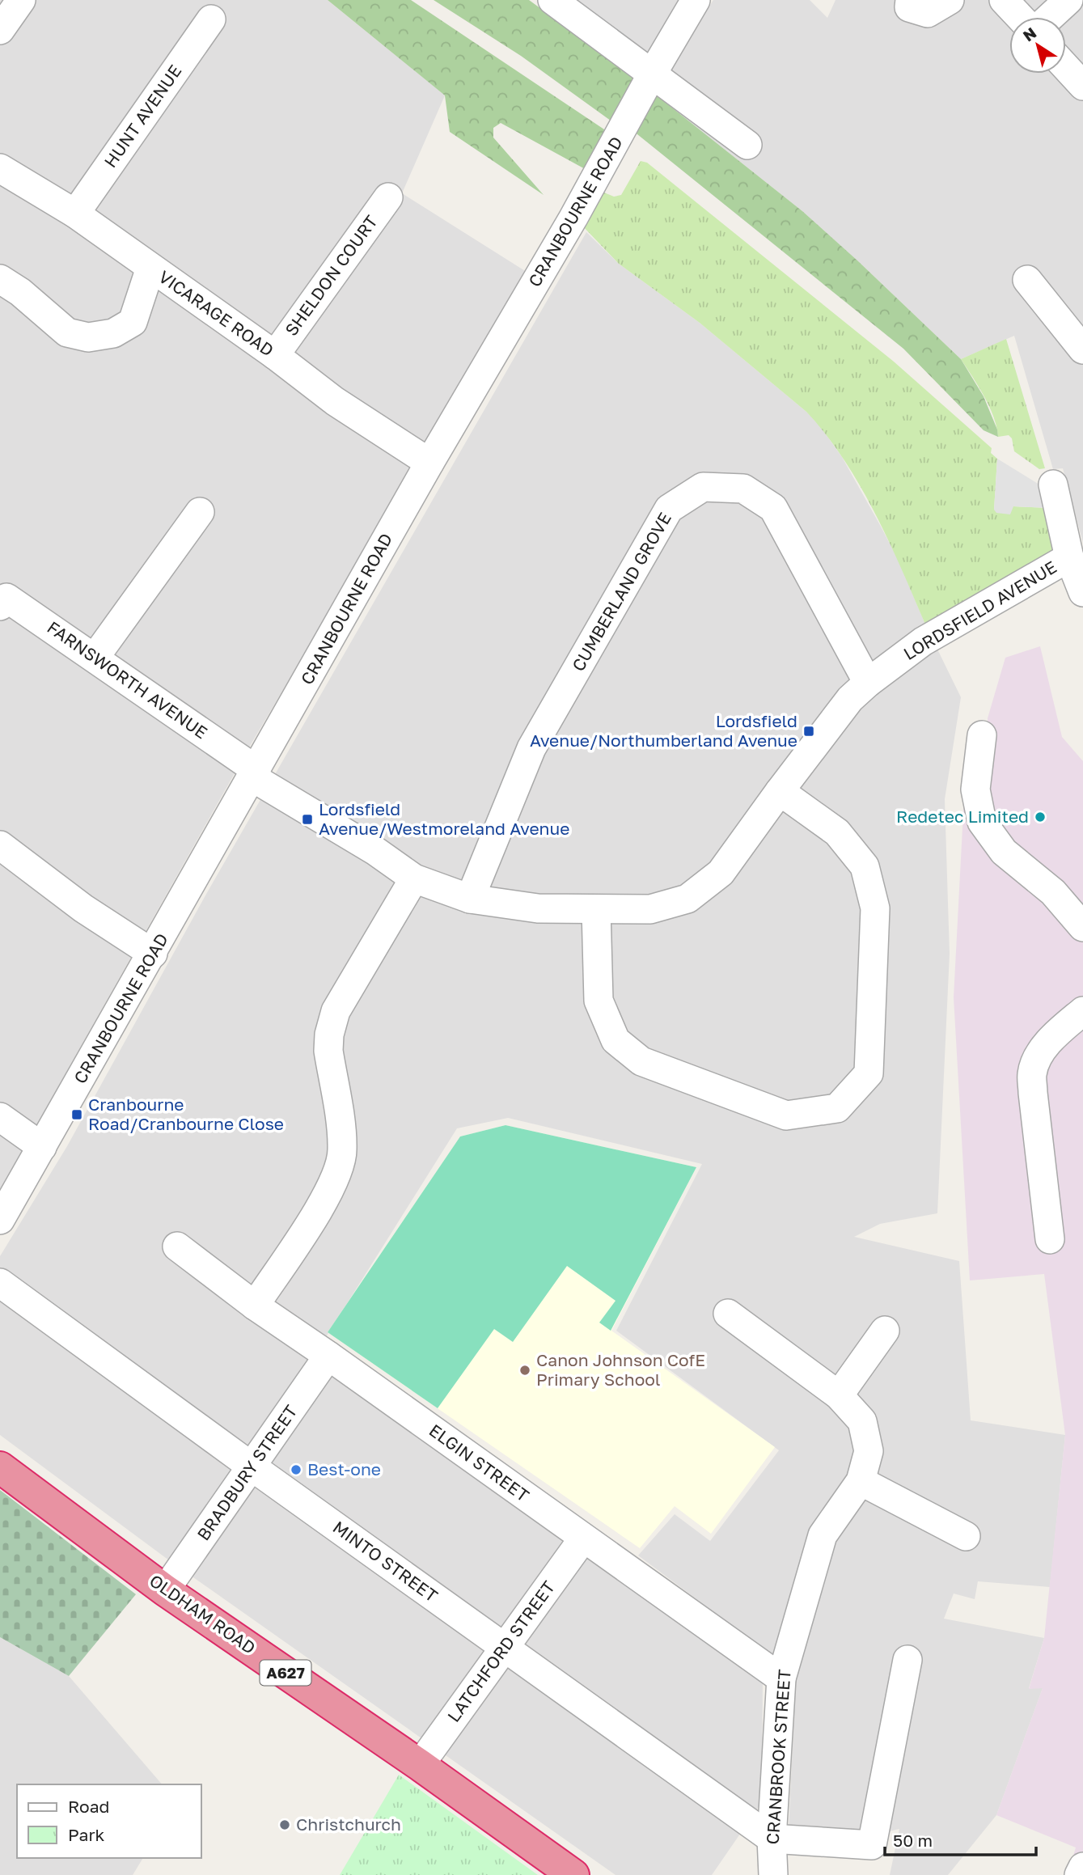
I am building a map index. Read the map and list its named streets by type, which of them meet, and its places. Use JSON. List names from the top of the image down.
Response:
{
  "streets": {
    "highway": ["OLDHAM ROAD", "A627"],
    "street": [
      "HUNT AVENUE",
      "CRANBOURNE ROAD",
      "SHELDON COURT",
      "VICARAGE ROAD",
      "CUMBERLAND GROVE",
      "LORDSFIELD AVENUE",
      "FARNSWORTH AVENUE",
      "ELGIN STREET",
      "BRADBURY STREET",
      "MINTO STREET",
      "LATCHFORD STREET",
      "CRANBROOK STREET"
    ]
  },
  "crossings": [
    ["HUNT AVENUE", "VICARAGE ROAD"],
    ["CRANBOURNE ROAD", "VICARAGE ROAD"],
    ["CRANBOURNE ROAD", "LORDSFIELD AVENUE"],
    ["CRANBOURNE ROAD", "FARNSWORTH AVENUE"],
    ["SHELDON COURT", "VICARAGE ROAD"],
    ["CUMBERLAND GROVE", "LORDSFIELD AVENUE"],
    ["LORDSFIELD AVENUE", "FARNSWORTH AVENUE"],
    ["ELGIN STREET", "BRADBURY STREET"],
    ["ELGIN STREET", "LATCHFORD STREET"],
    ["ELGIN STREET", "CRANBROOK STREET"],
    ["BRADBURY STREET", "MINTO STREET"],
    ["BRADBURY STREET", "OLDHAM ROAD"],
    ["MINTO STREET", "LATCHFORD STREET"],
    ["MINTO STREET", "CRANBROOK STREET"],
    ["OLDHAM ROAD", "LATCHFORD STREET"]
  ],
  "places": {
    "transit": ["Lordsfield Avenue/Northumberland Avenue", "Lordsfield Avenue/Westmoreland Avenue", "Cranbourne Road/Cranbourne Close"],
    "other": [
      "Redetec Limited",
      "Canon Johnson CofE Primary School",
      "Best-one",
      "Christchurch"
    ]
  },
  "legend": ["Road", "Park"],
  "scale_bar": "50 m",
  "north": "top left"
}
